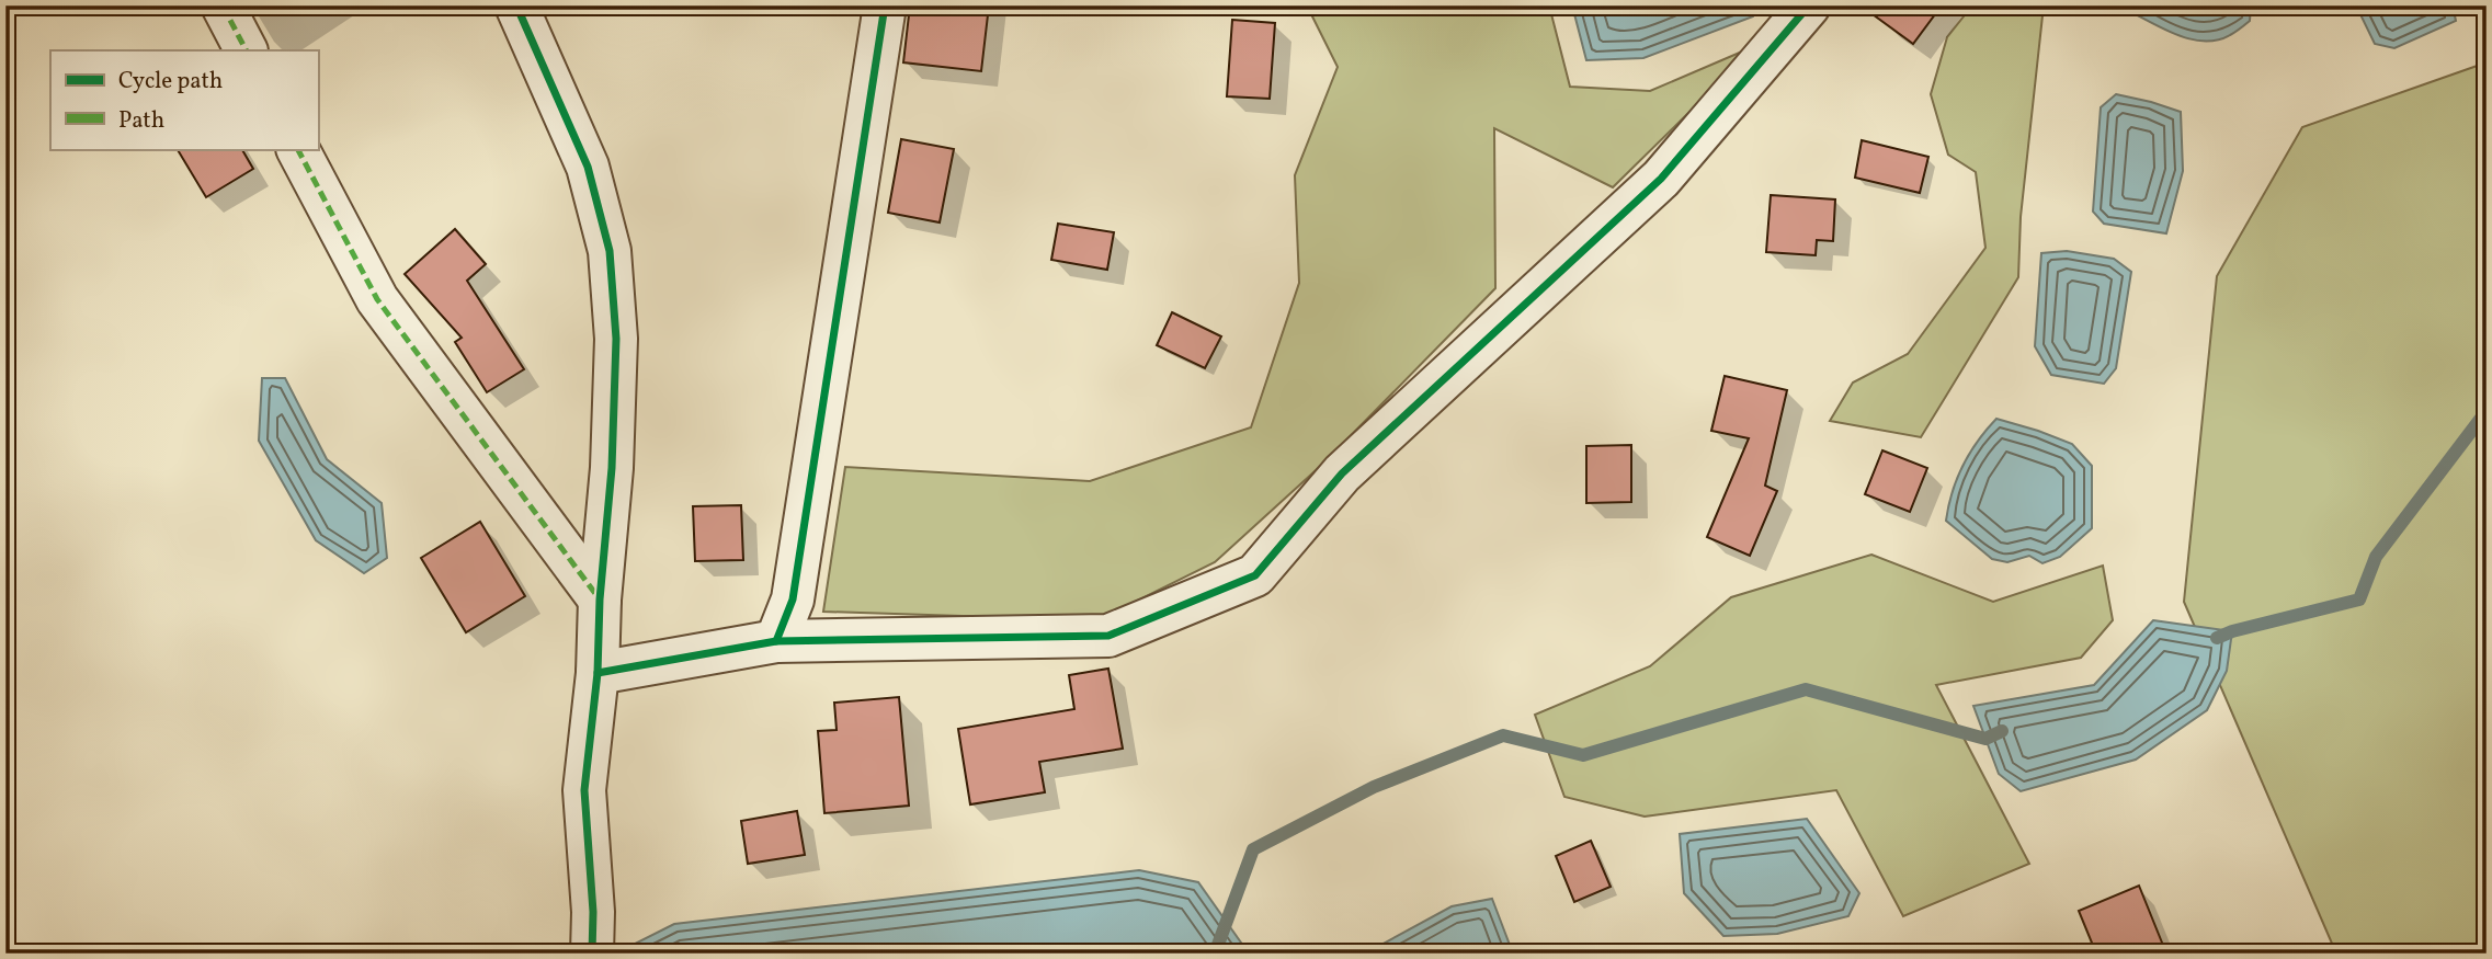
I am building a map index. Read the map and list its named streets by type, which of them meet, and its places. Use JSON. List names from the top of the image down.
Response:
{
  "legend": ["Cycle path", "Path"]
}
